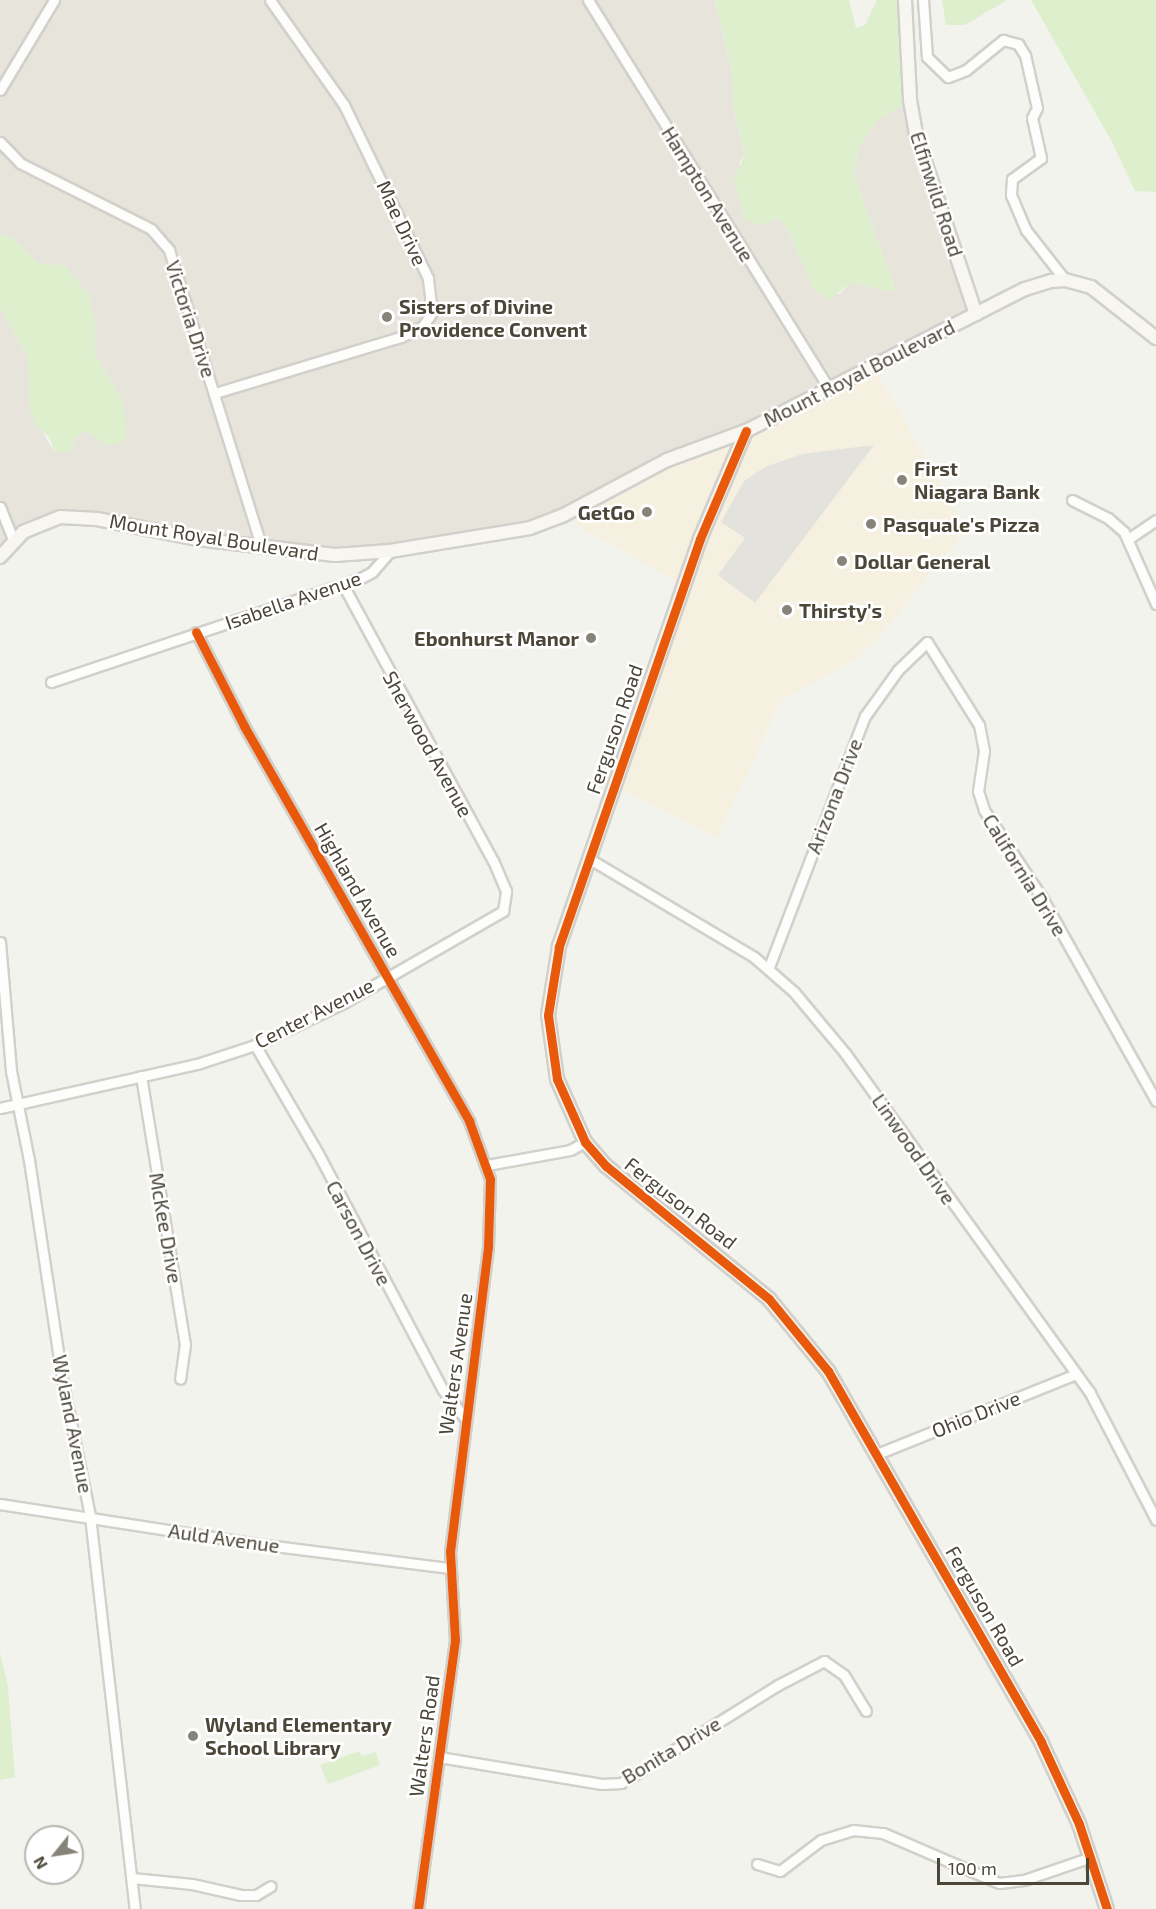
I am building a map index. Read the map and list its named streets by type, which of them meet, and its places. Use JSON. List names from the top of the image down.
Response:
{
  "streets": {
    "street": [
      "Hampton Avenue",
      "Elfinwild Road",
      "Mae Drive",
      "Victoria Drive",
      "Mount Royal Boulevard",
      "Isabella Avenue",
      "Ferguson Road",
      "Sherwood Avenue",
      "Arizona Drive",
      "California Drive",
      "Highland Avenue",
      "Center Avenue",
      "Linwood Drive",
      "McKee Drive",
      "Carson Drive",
      "Walters Avenue",
      "Ohio Drive",
      "Wyland Avenue",
      "Auld Avenue",
      "Walters Road",
      "Bonita Drive"
    ]
  },
  "crossings": [
    ["Hampton Avenue", "Mount Royal Boulevard"],
    ["Elfinwild Road", "Mount Royal Boulevard"],
    ["Mae Drive", "Victoria Drive"],
    ["Victoria Drive", "Mount Royal Boulevard"],
    ["Mount Royal Boulevard", "Isabella Avenue"],
    ["Mount Royal Boulevard", "Ferguson Road"],
    ["Isabella Avenue", "Sherwood Avenue"],
    ["Isabella Avenue", "Highland Avenue"],
    ["Ferguson Road", "Linwood Drive"],
    ["Ferguson Road", "Ohio Drive"],
    ["Sherwood Avenue", "Center Avenue"],
    ["Arizona Drive", "California Drive"],
    ["Arizona Drive", "Linwood Drive"],
    ["Highland Avenue", "Center Avenue"],
    ["Highland Avenue", "Walters Avenue"],
    ["Center Avenue", "McKee Drive"],
    ["Center Avenue", "Carson Drive"],
    ["Center Avenue", "Wyland Avenue"],
    ["Linwood Drive", "Ohio Drive"],
    ["Carson Drive", "Walters Avenue"],
    ["Walters Avenue", "Auld Avenue"],
    ["Walters Avenue", "Walters Road"],
    ["Wyland Avenue", "Auld Avenue"],
    ["Auld Avenue", "Walters Road"],
    ["Walters Road", "Bonita Drive"]
  ],
  "places": [
    "Sisters of Divine Providence Convent",
    "First Niagara Bank",
    "GetGo",
    "Pasquale's Pizza",
    "Dollar General",
    "Thirsty's",
    "Ebonhurst Manor",
    "Wyland Elementary School Library"
  ],
  "scale_bar": "100 m",
  "north": "bottom left"
}
